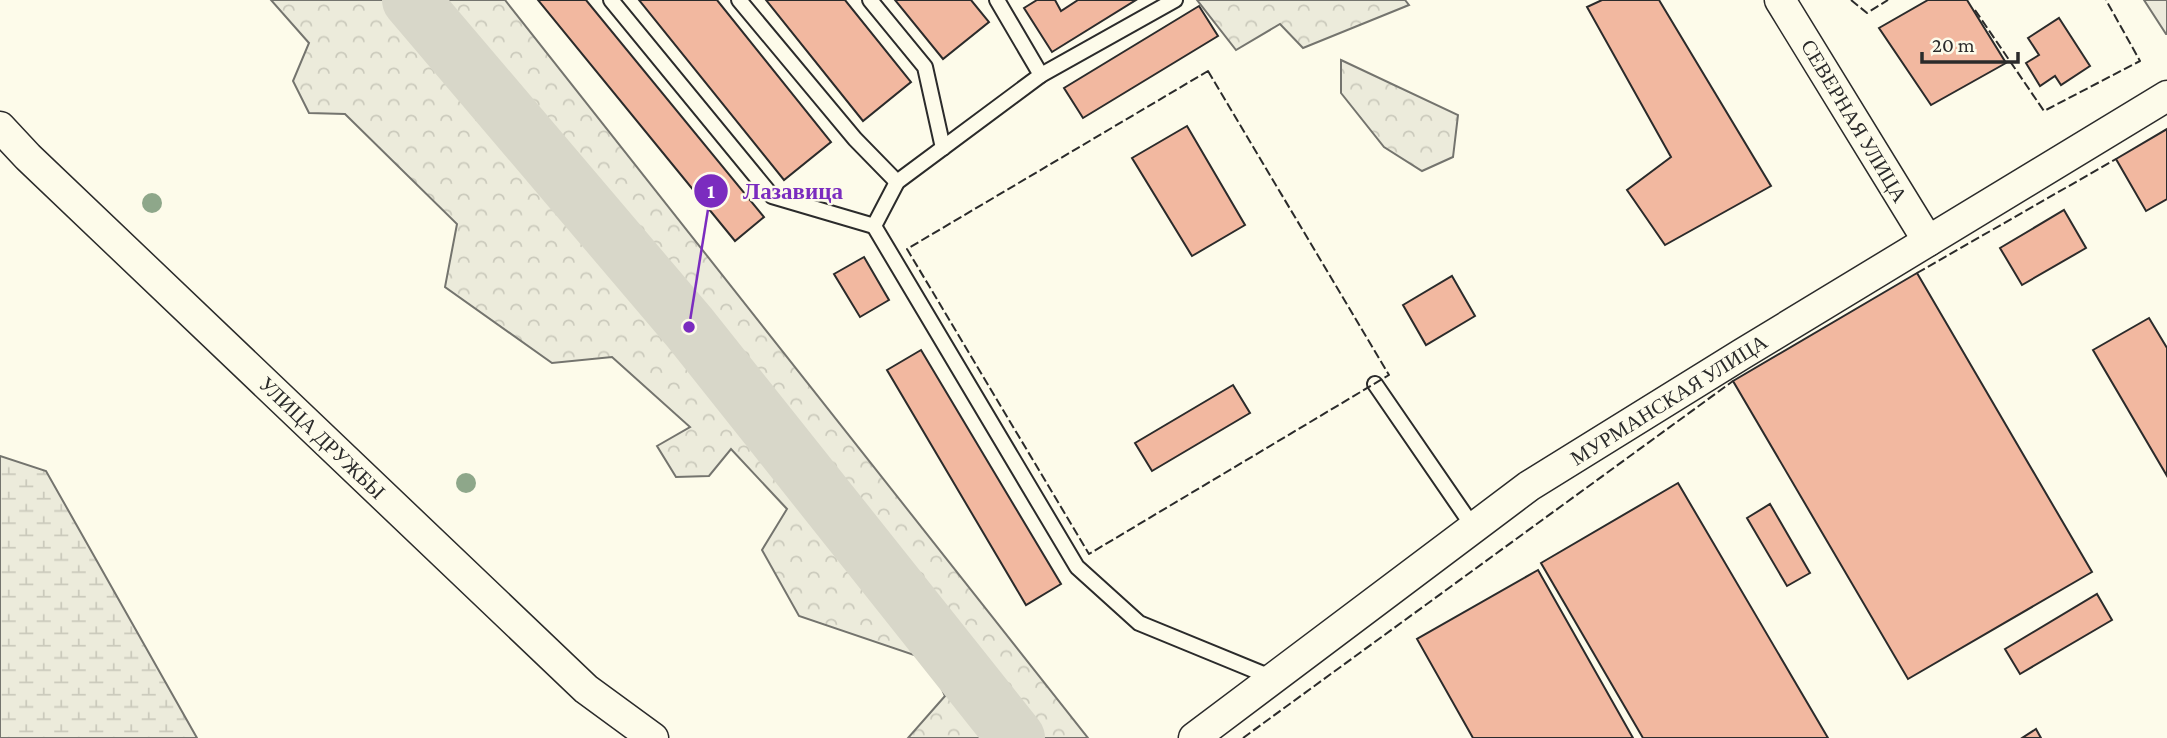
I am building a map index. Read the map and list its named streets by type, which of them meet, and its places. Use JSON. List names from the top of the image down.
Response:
{
  "streets": {
    "street": ["СЕВЕРНАЯ УЛИЦА", "МУРМАНСКАЯ УЛИЦА", "УЛИЦА ДРУЖБЫ"]
  },
  "crossings": [
    ["СЕВЕРНАЯ УЛИЦА", "МУРМАНСКАЯ УЛИЦА"]
  ],
  "places": ["Лазавица"],
  "scale_bar": "20 m"
}
